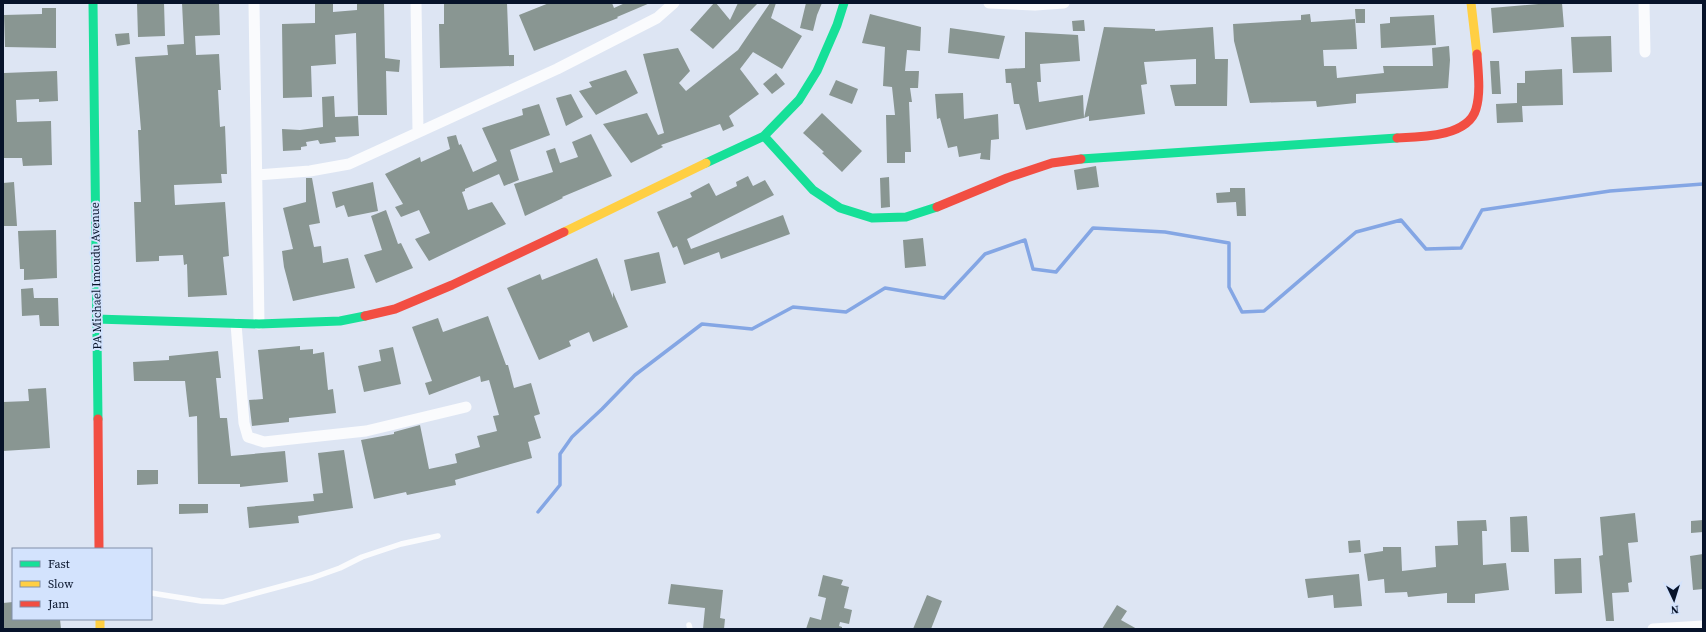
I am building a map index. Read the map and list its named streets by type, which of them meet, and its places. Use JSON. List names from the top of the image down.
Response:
{
  "streets": {
    "street": ["PA Michael Imoudu Avenue"]
  },
  "legend": ["Fast", "Slow", "Jam"],
  "north": "bottom"
}
